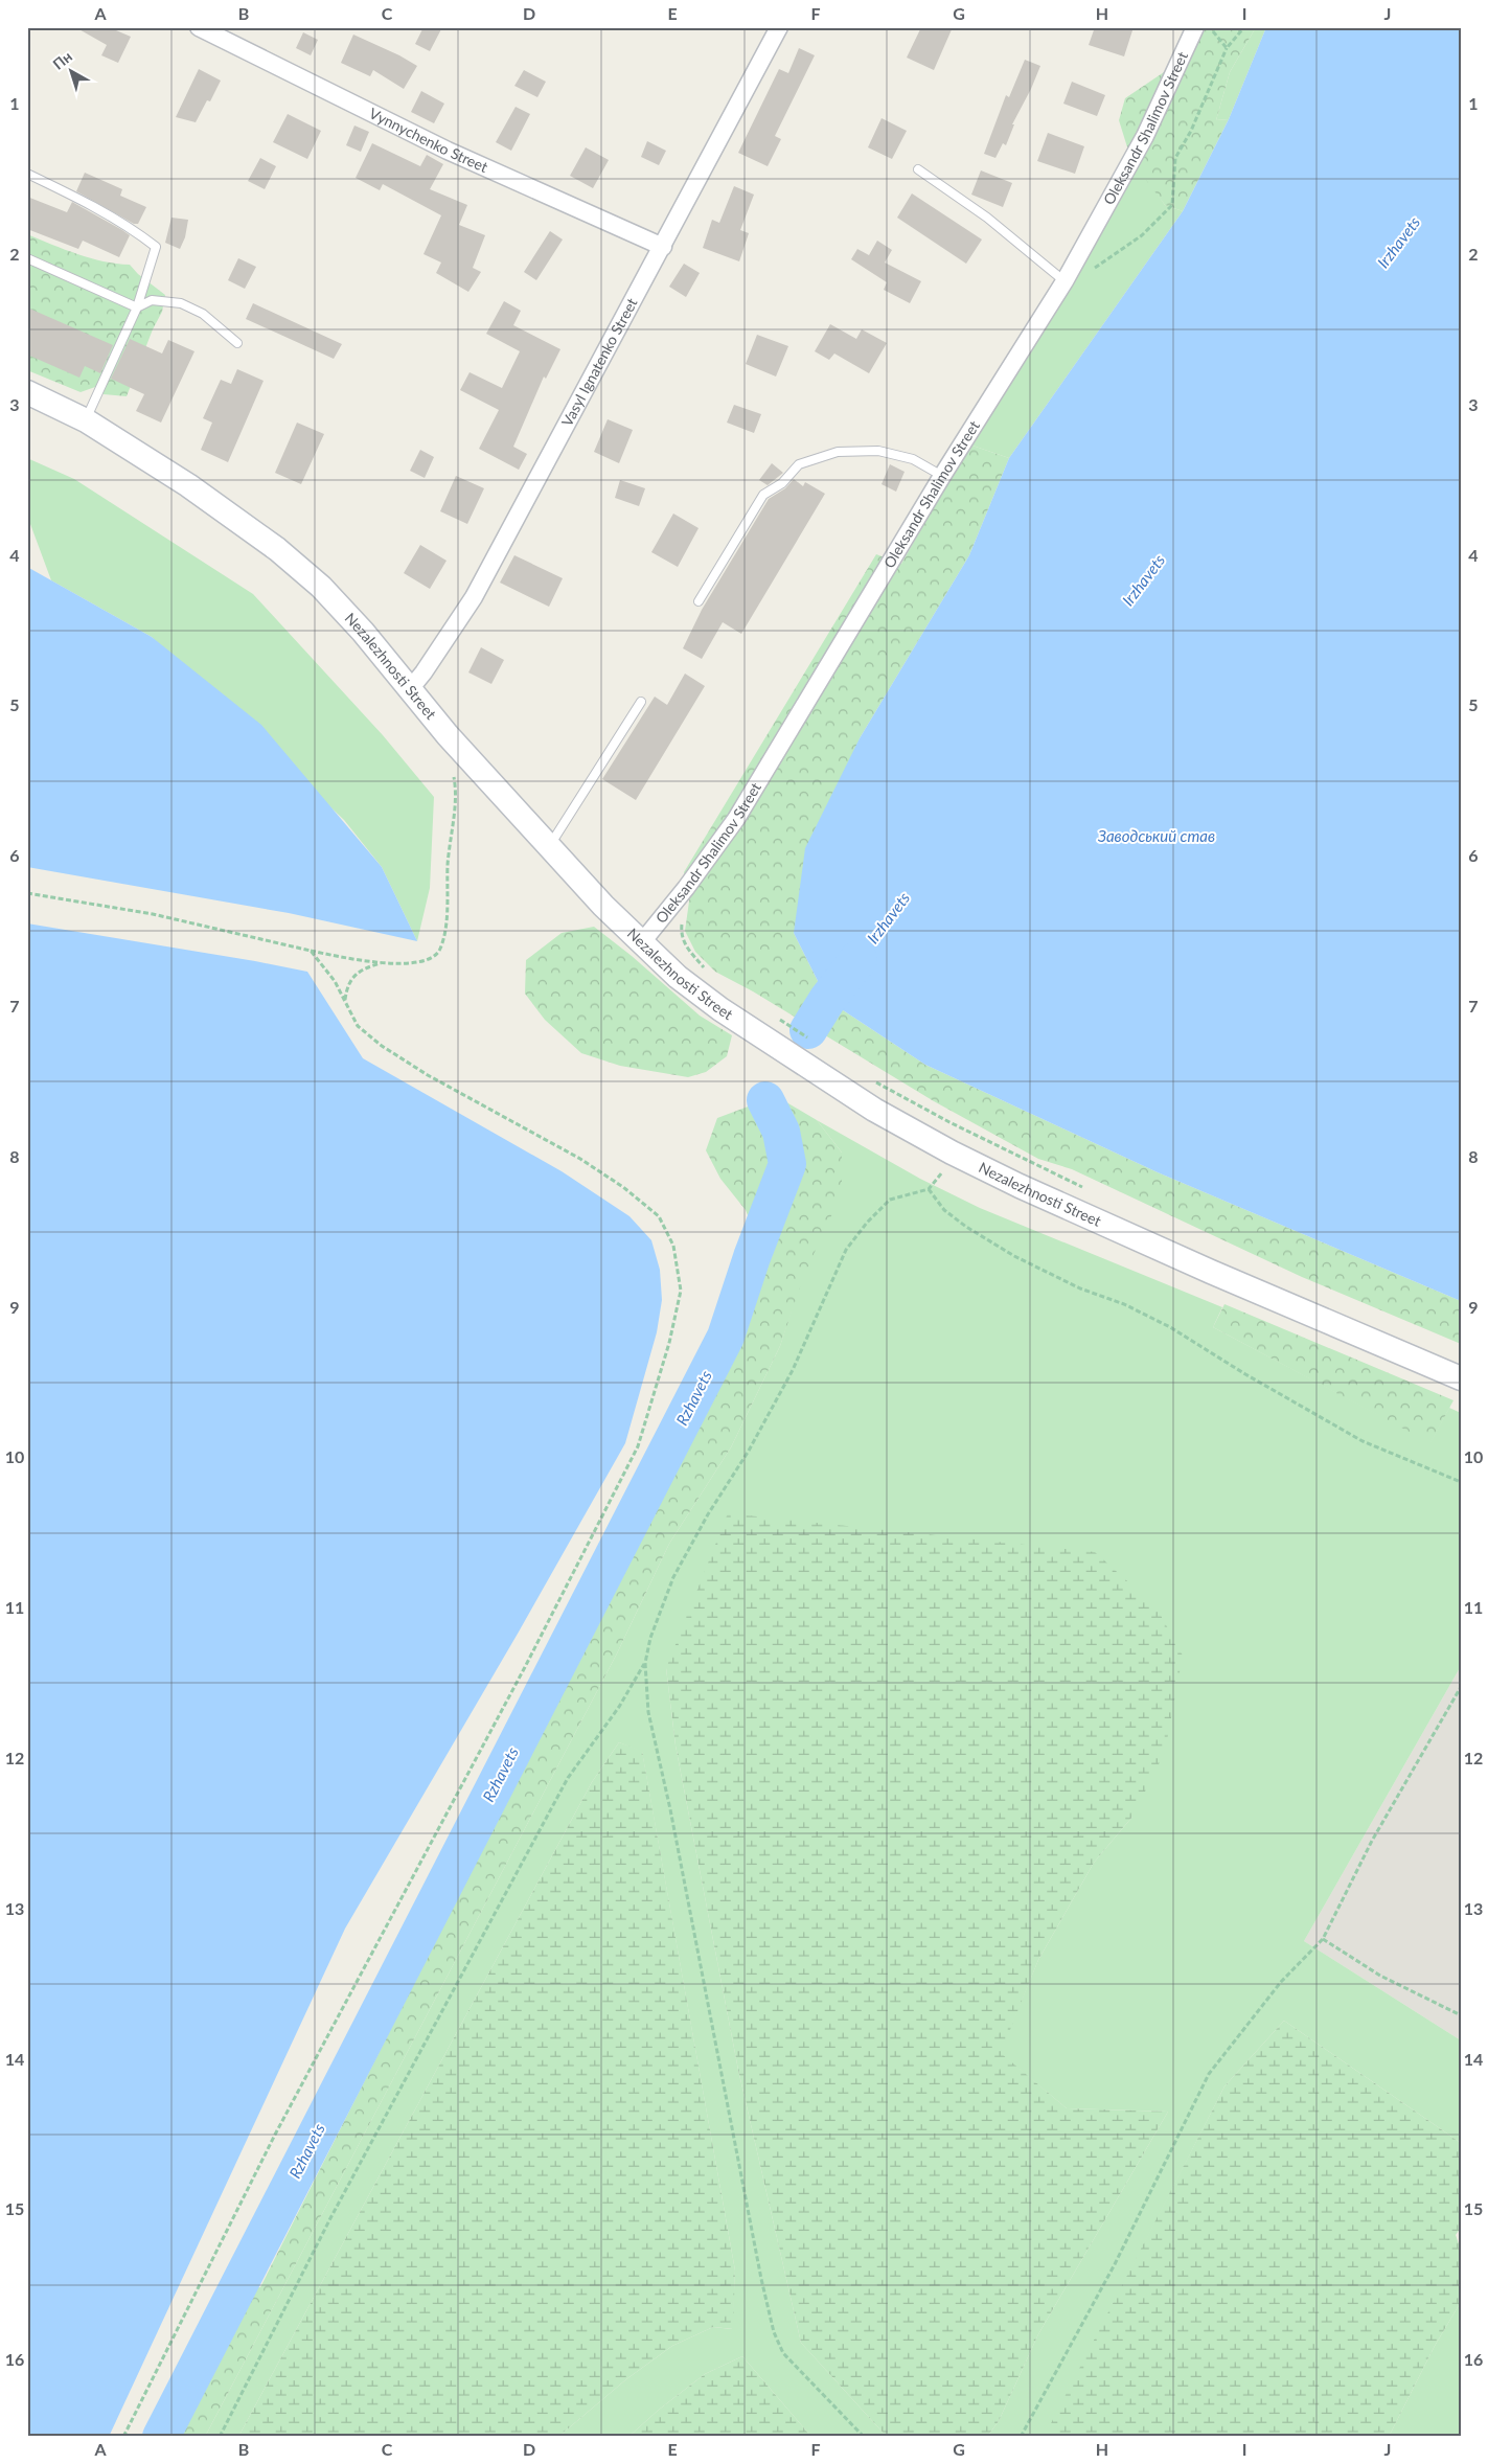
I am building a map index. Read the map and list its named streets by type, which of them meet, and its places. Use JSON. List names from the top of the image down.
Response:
{
  "streets": {
    "main road": ["Nezalezhnosti Street"],
    "street": ["Oleksandr Shalimov Street", "Vynnychenko Street", "Vasyl Ignatenko Street"]
  },
  "crossings": [
    ["Oleksandr Shalimov Street", "Nezalezhnosti Street"],
    ["Vynnychenko Street", "Vasyl Ignatenko Street"],
    ["Vasyl Ignatenko Street", "Nezalezhnosti Street"]
  ],
  "water": ["Irzhavets", "Заводський став", "Rzhavets"],
  "north": "top left",
  "grid": {
    "columns": [
      "A",
      "B",
      "C",
      "D",
      "E",
      "F",
      "G",
      "H",
      "I",
      "J"
    ],
    "rows": [
      "1",
      "2",
      "3",
      "4",
      "5",
      "6",
      "7",
      "8",
      "9",
      "10",
      "11",
      "12",
      "13",
      "14",
      "15",
      "16"
    ]
  }
}
